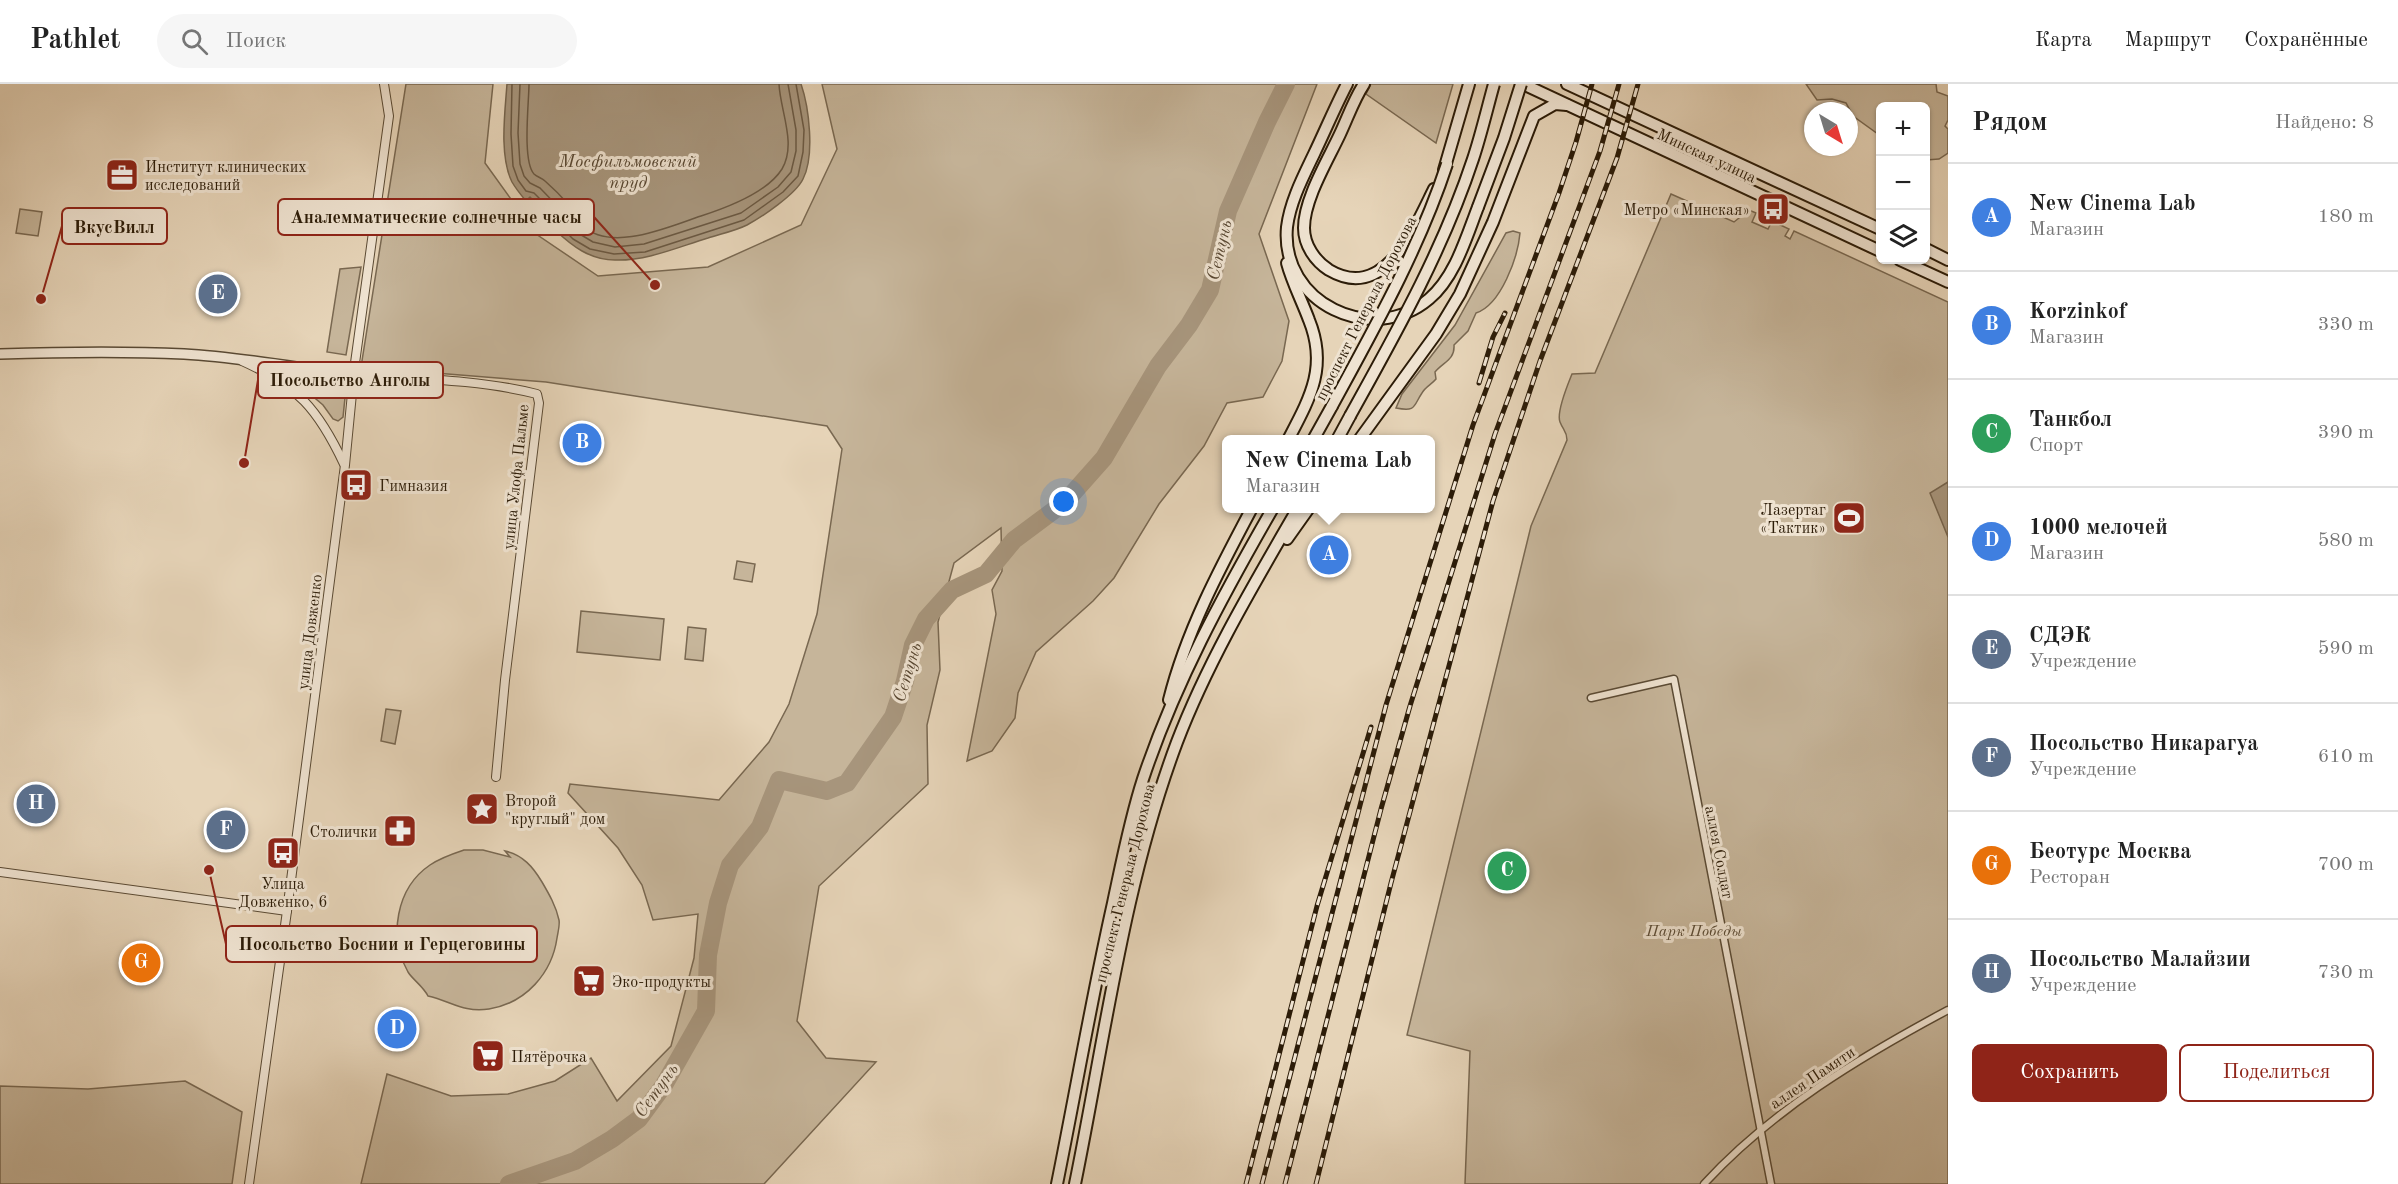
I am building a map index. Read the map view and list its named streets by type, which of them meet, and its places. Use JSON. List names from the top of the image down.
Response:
{
  "streets": {
    "main road": ["Минская улица", "проспект Генерала Дорохова"],
    "street": [
      "улица Улофа Пальме",
      "улица Довженко",
      "аллея Солдат",
      "аллея Памяти"
    ]
  },
  "crossings": [
    ["улица Улофа Пальме", "улица Довженко"],
    ["аллея Солдат", "аллея Памяти"]
  ],
  "water": ["Мосфильмовский пруд", "Сетунь"],
  "parks": ["Парк Победы"],
  "places": {
    "office": ["Институт клинических исследований"],
    "bus stop": ["Метро «Минская»", "Гимназия", "Улица Довженко, 6"],
    "other": [
      "Аналемматические солнечные часы",
      "ВкусВилл",
      "Посольство Анголы",
      "Посольство Боснии и Герцеговины"
    ],
    "sports": ["Лазертаг «Тактик»"],
    "place": ["Второй \"круглый\" дом"],
    "pharmacy": ["Столички"],
    "supermarket": ["Эко-продукты", "Пятёрочка"]
  },
  "north": "bottom right",
  "page": {
    "header": "Pathlet",
    "search": "Поиск",
    "nav": ["Карта", "Маршрут", "Сохранённые"],
    "heading": ["Рядом", "Найдено: 8"],
    "map_buttons": ["+", "−"],
    "list": [
      {
        "mark": "A",
        "name": "New Cinema Lab",
        "note": "Магазин",
        "value": "180 m"
      },
      {
        "mark": "B",
        "name": "Korzinkof",
        "note": "Магазин",
        "value": "330 m"
      },
      {
        "mark": "C",
        "name": "Танкбол",
        "note": "Спорт",
        "value": "390 m"
      },
      {
        "mark": "D",
        "name": "1000 мелочей",
        "note": "Магазин",
        "value": "580 m"
      },
      {
        "mark": "E",
        "name": "СДЭК",
        "note": "Учреждение",
        "value": "590 m"
      },
      {
        "mark": "F",
        "name": "Посольство Никарагуа",
        "note": "Учреждение",
        "value": "610 m"
      },
      {
        "mark": "G",
        "name": "Беотурс Москва",
        "note": "Ресторан",
        "value": "700 m"
      },
      {
        "mark": "H",
        "name": "Посольство Малайзии",
        "note": "Учреждение",
        "value": "730 m"
      }
    ],
    "pins": [
      "E",
      "B",
      "A",
      "H",
      "F",
      "C",
      "G",
      "D"
    ],
    "popup": ["New Cinema Lab", "Магазин"],
    "buttons": ["Сохранить", "Поделиться"]
  }
}
